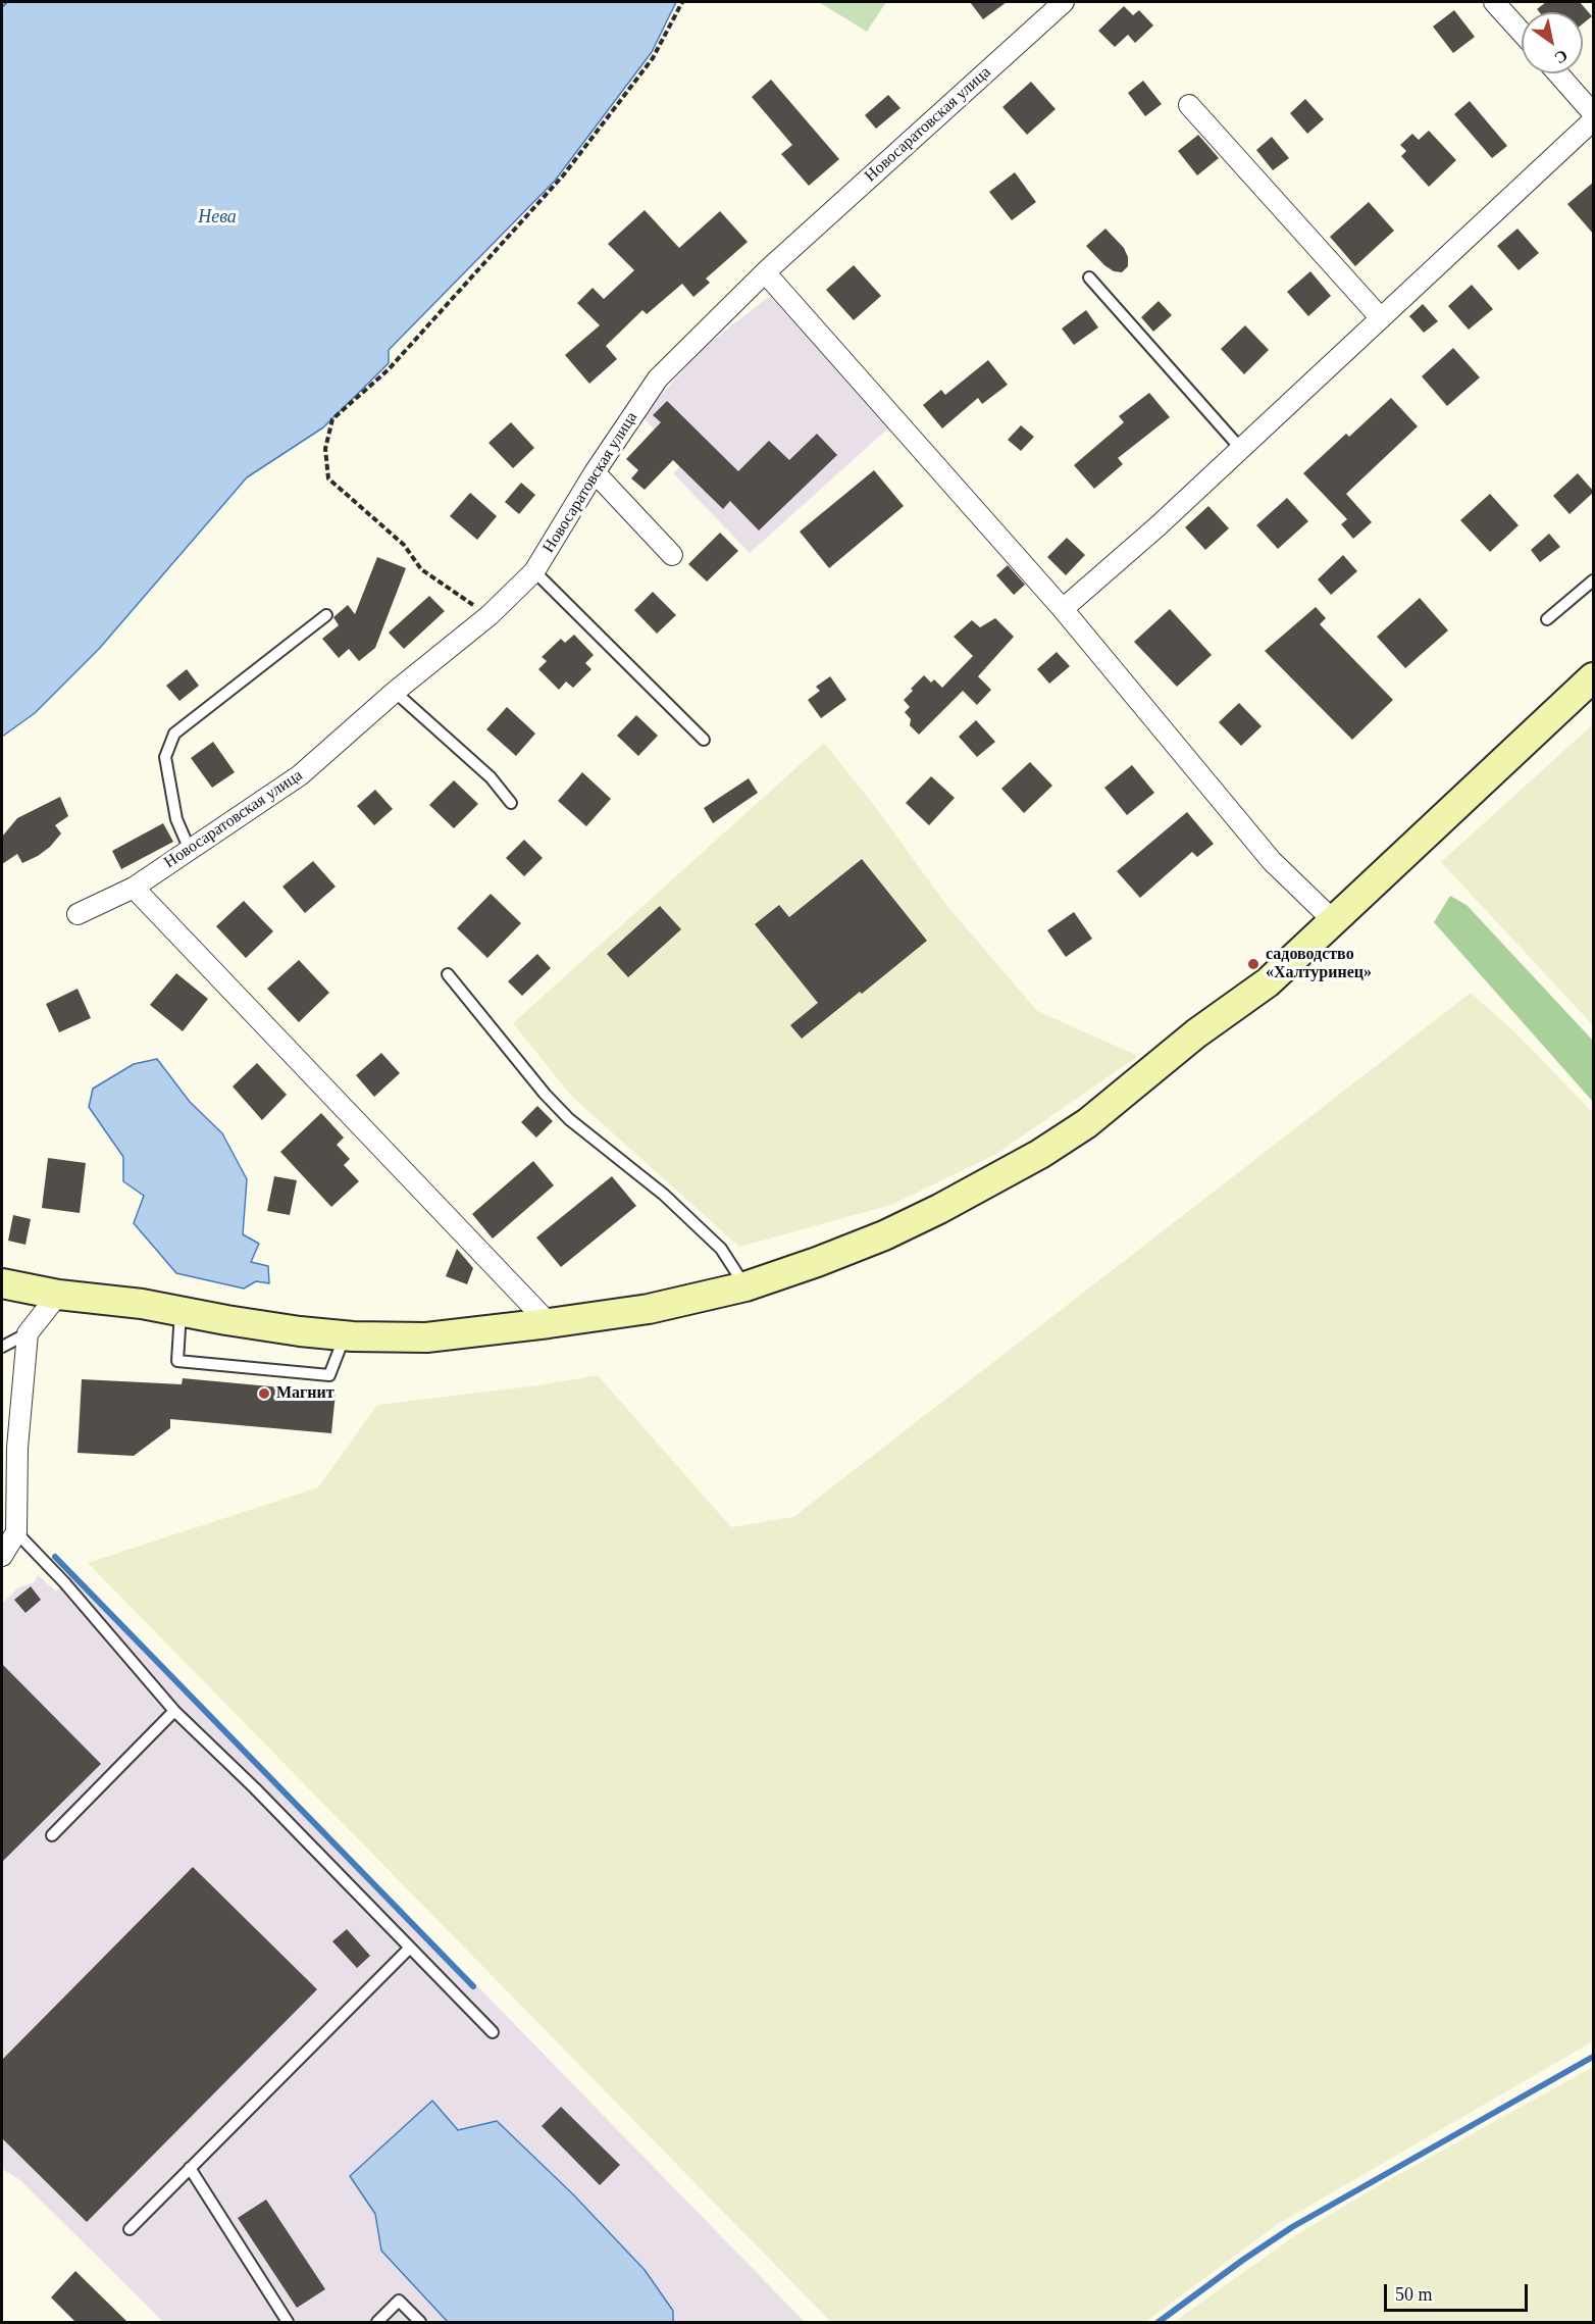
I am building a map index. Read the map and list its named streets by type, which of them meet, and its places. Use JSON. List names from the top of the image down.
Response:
{
  "streets": {
    "street": ["Новосаратовская улица"]
  },
  "water": ["Нева"],
  "places": ["садоводство «Халтуринец»", "Магнит"],
  "scale_bar": "50 m",
  "north": "bottom right"
}
